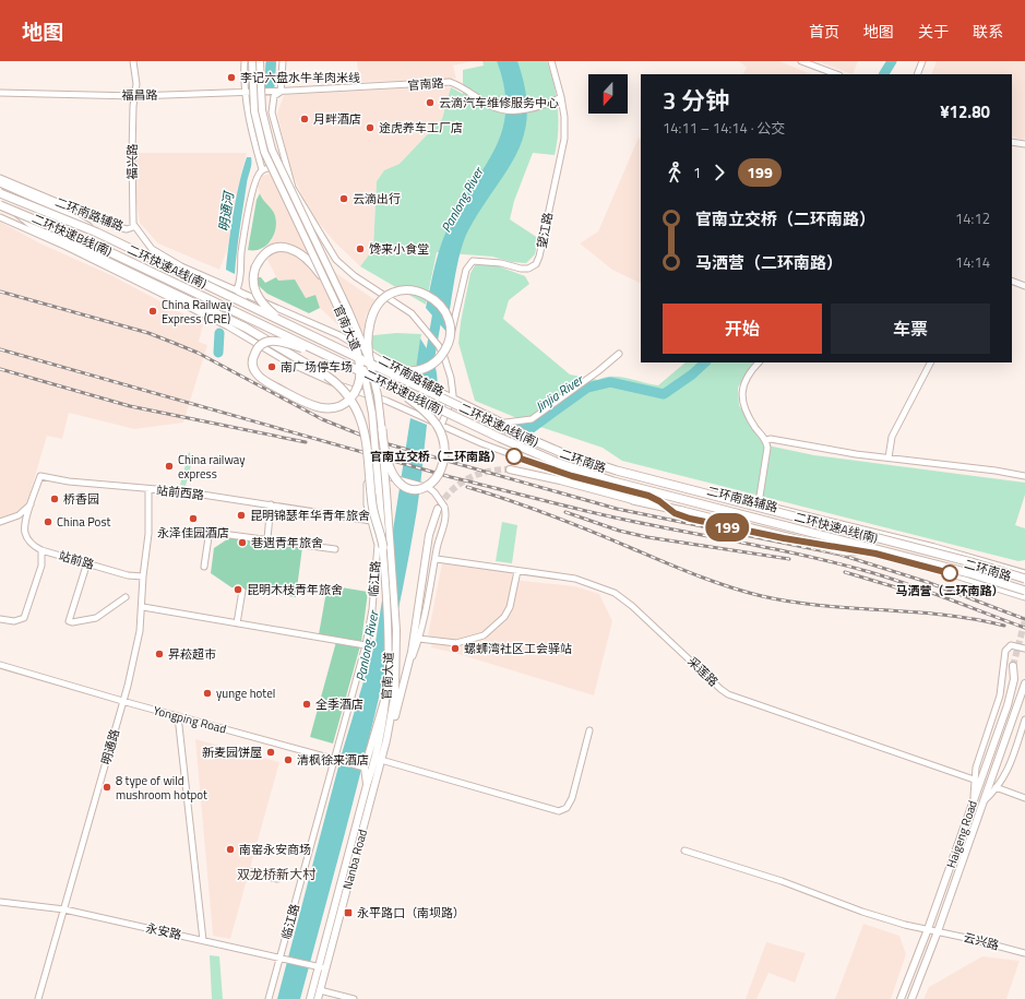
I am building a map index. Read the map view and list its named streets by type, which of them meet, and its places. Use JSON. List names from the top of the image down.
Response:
{
  "streets": {
    "highway": ["二环快速B线(南)", "二环快速A线(南)"],
    "main road": [
      "官南大道",
      "二环南路",
      "Haigeng Road",
      "Nanba Road"
    ],
    "street": [
      "官南路",
      "福昌路",
      "福兴路",
      "二环南路辅路",
      "望江路",
      "站前西路",
      "站前路",
      "临江路",
      "采莲路",
      "Yongping Road",
      "明通路",
      "永安路",
      "云兴路"
    ]
  },
  "crossings": [
    ["官南路", "福昌路"],
    ["官南路", "望江路"],
    ["福昌路", "福兴路"],
    ["福兴路", "二环南路辅路"],
    ["二环南路辅路", "二环南路"],
    ["二环快速B线(南)", "官南大道"],
    ["二环快速B线(南)", "二环南路"],
    ["二环快速A线(南)", "二环南路"],
    ["官南大道", "Nanba Road"],
    ["站前西路", "站前路"],
    ["站前西路", "临江路"],
    ["站前西路", "明通路"],
    ["站前路", "明通路"],
    ["临江路", "Yongping Road"],
    ["临江路", "永安路"],
    ["采莲路", "Haigeng Road"],
    ["Yongping Road", "明通路"],
    ["明通路", "永安路"],
    ["Haigeng Road", "云兴路"],
    ["Nanba Road", "永安路"]
  ],
  "districts": ["双龙桥新大村"],
  "water": ["Panlong River", "明通河", "Jinjia River"],
  "places": {
    "other": [
      "李记六盘水牛羊肉米线",
      "云滴汽车维修服务中心",
      "月畔酒店",
      "途虎养车工厂店",
      "云滴出行",
      "馋来小食堂",
      "China Railway Express (CRE)",
      "南广场停车场",
      "官南立交桥（二环南路）",
      "China railway express",
      "桥香园",
      "昆明锦瑟年华青年旅舍",
      "永泽佳园酒店",
      "China Post",
      "巷遇青年旅舍",
      "马洒营（二环南路）",
      "昆明木枝青年旅舍",
      "螺蛳湾社区工会驿站",
      "昇菘超市",
      "yunge hotel",
      "全季酒店",
      "新麦园饼屋",
      "清枫徐来酒店",
      "8 type of wild mushroom hotpot",
      "南窑永安商场"
    ],
    "transit": ["永平路口（南坝路）"]
  },
  "lines": ["bus line 199"],
  "north": "bottom",
  "page": {
    "header": "地图",
    "nav": [
      "首页",
      "地图",
      "关于",
      "联系"
    ],
    "on_map": "199",
    "heading": ["3 分钟", "14:11 – 14:14 · 公交", "¥12.80"],
    "legs": ["1", "199"],
    "list": [
      {
        "name": "官南立交桥（二环南路）",
        "value": "14:12"
      },
      {
        "name": "马洒营（二环南路）",
        "value": "14:14"
      }
    ],
    "buttons": ["开始", "车票"]
  }
}
